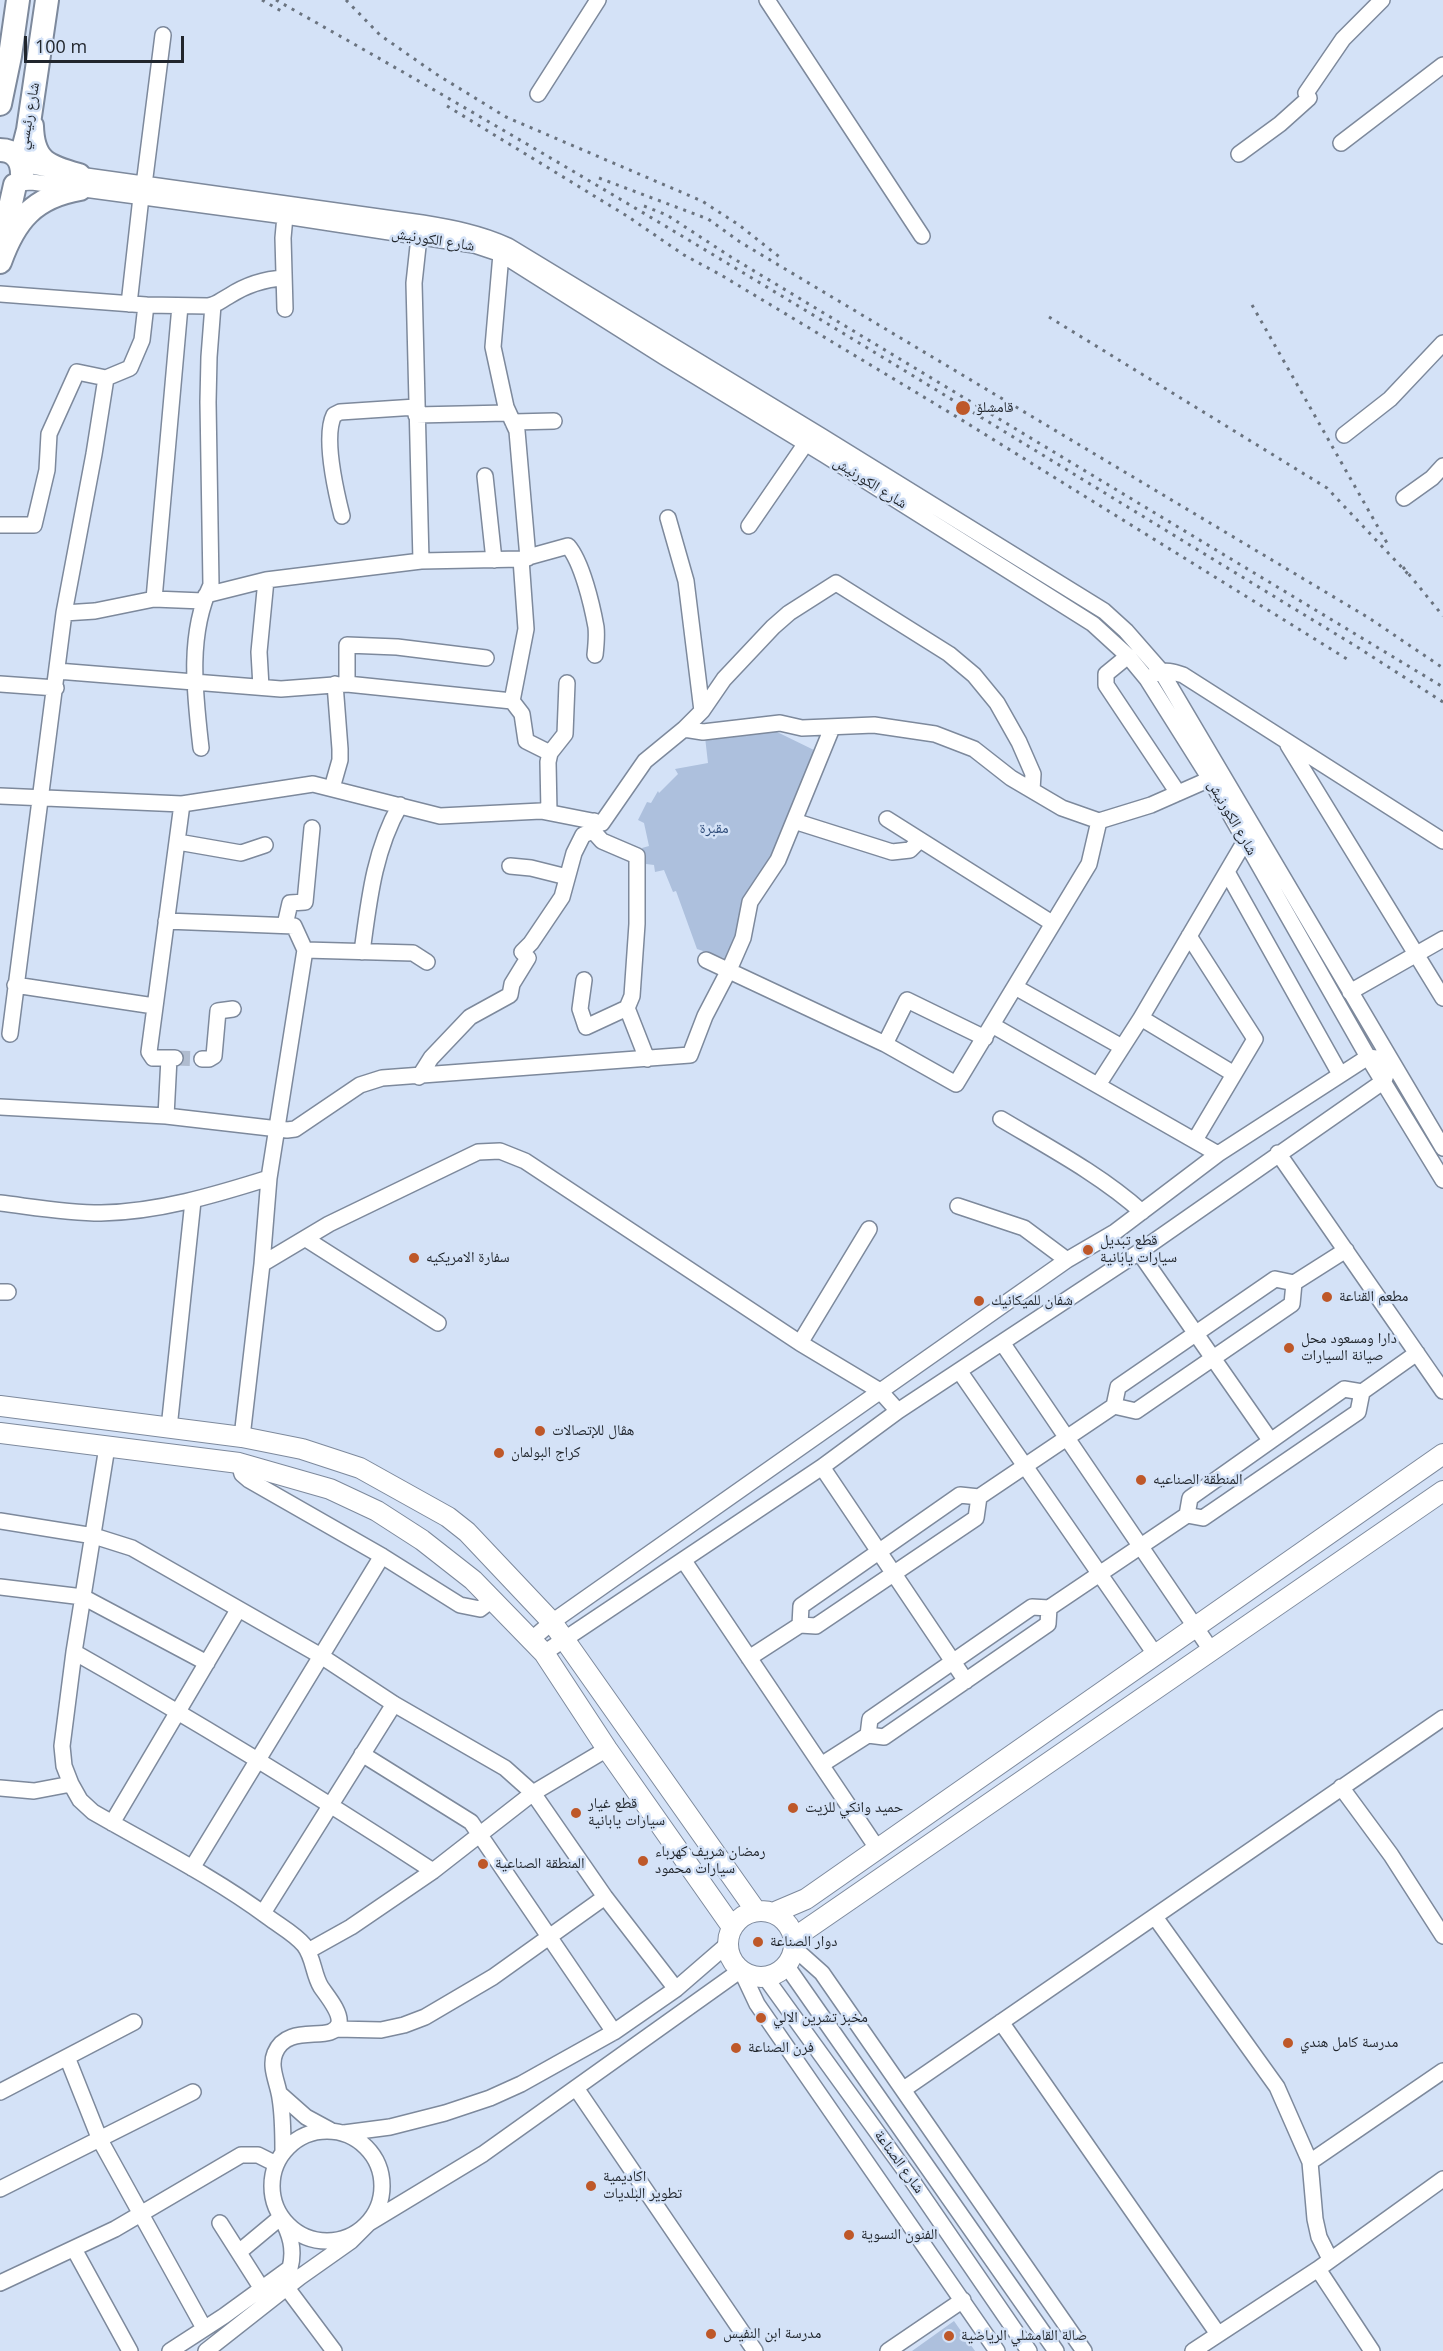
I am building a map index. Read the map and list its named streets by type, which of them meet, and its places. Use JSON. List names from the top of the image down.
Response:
{
  "streets": {
    "highway": ["شارع رئيسي"],
    "street": ["شارع الكورنيش", "شارع الصناعة"]
  },
  "crossings": [
    ["شارع رئيسي", "شارع الكورنيش"]
  ],
  "parks": ["مقبرة"],
  "places": [
    "قامشلۆ",
    "قطع تبديل سيارات يابانية",
    "سفارة الامريكيه",
    "مطعم القناعة",
    "شفان للميكانيك",
    "دارا ومسعود محل صيانة السيارات",
    "هڤال للإتصالات",
    "كراج البولمان",
    "المنطقة الصناعيه",
    "حميد وانكي للزيت",
    "قطع غيار سيارات يابانية",
    "رمضان شريف كهرباء سيارات محمود",
    "المنطقة الصناعية",
    "دوار الصناعة",
    "مخبز تشرين الالي",
    "مدرسة كامل هندي",
    "فرن الصناعة",
    "اكاديمية تطوير البلديات",
    "الفنون النسوية",
    "مدرسة ابن النفيس",
    "صالة القامشلي الرياضية"
  ],
  "scale_bar": "100 m"
}
